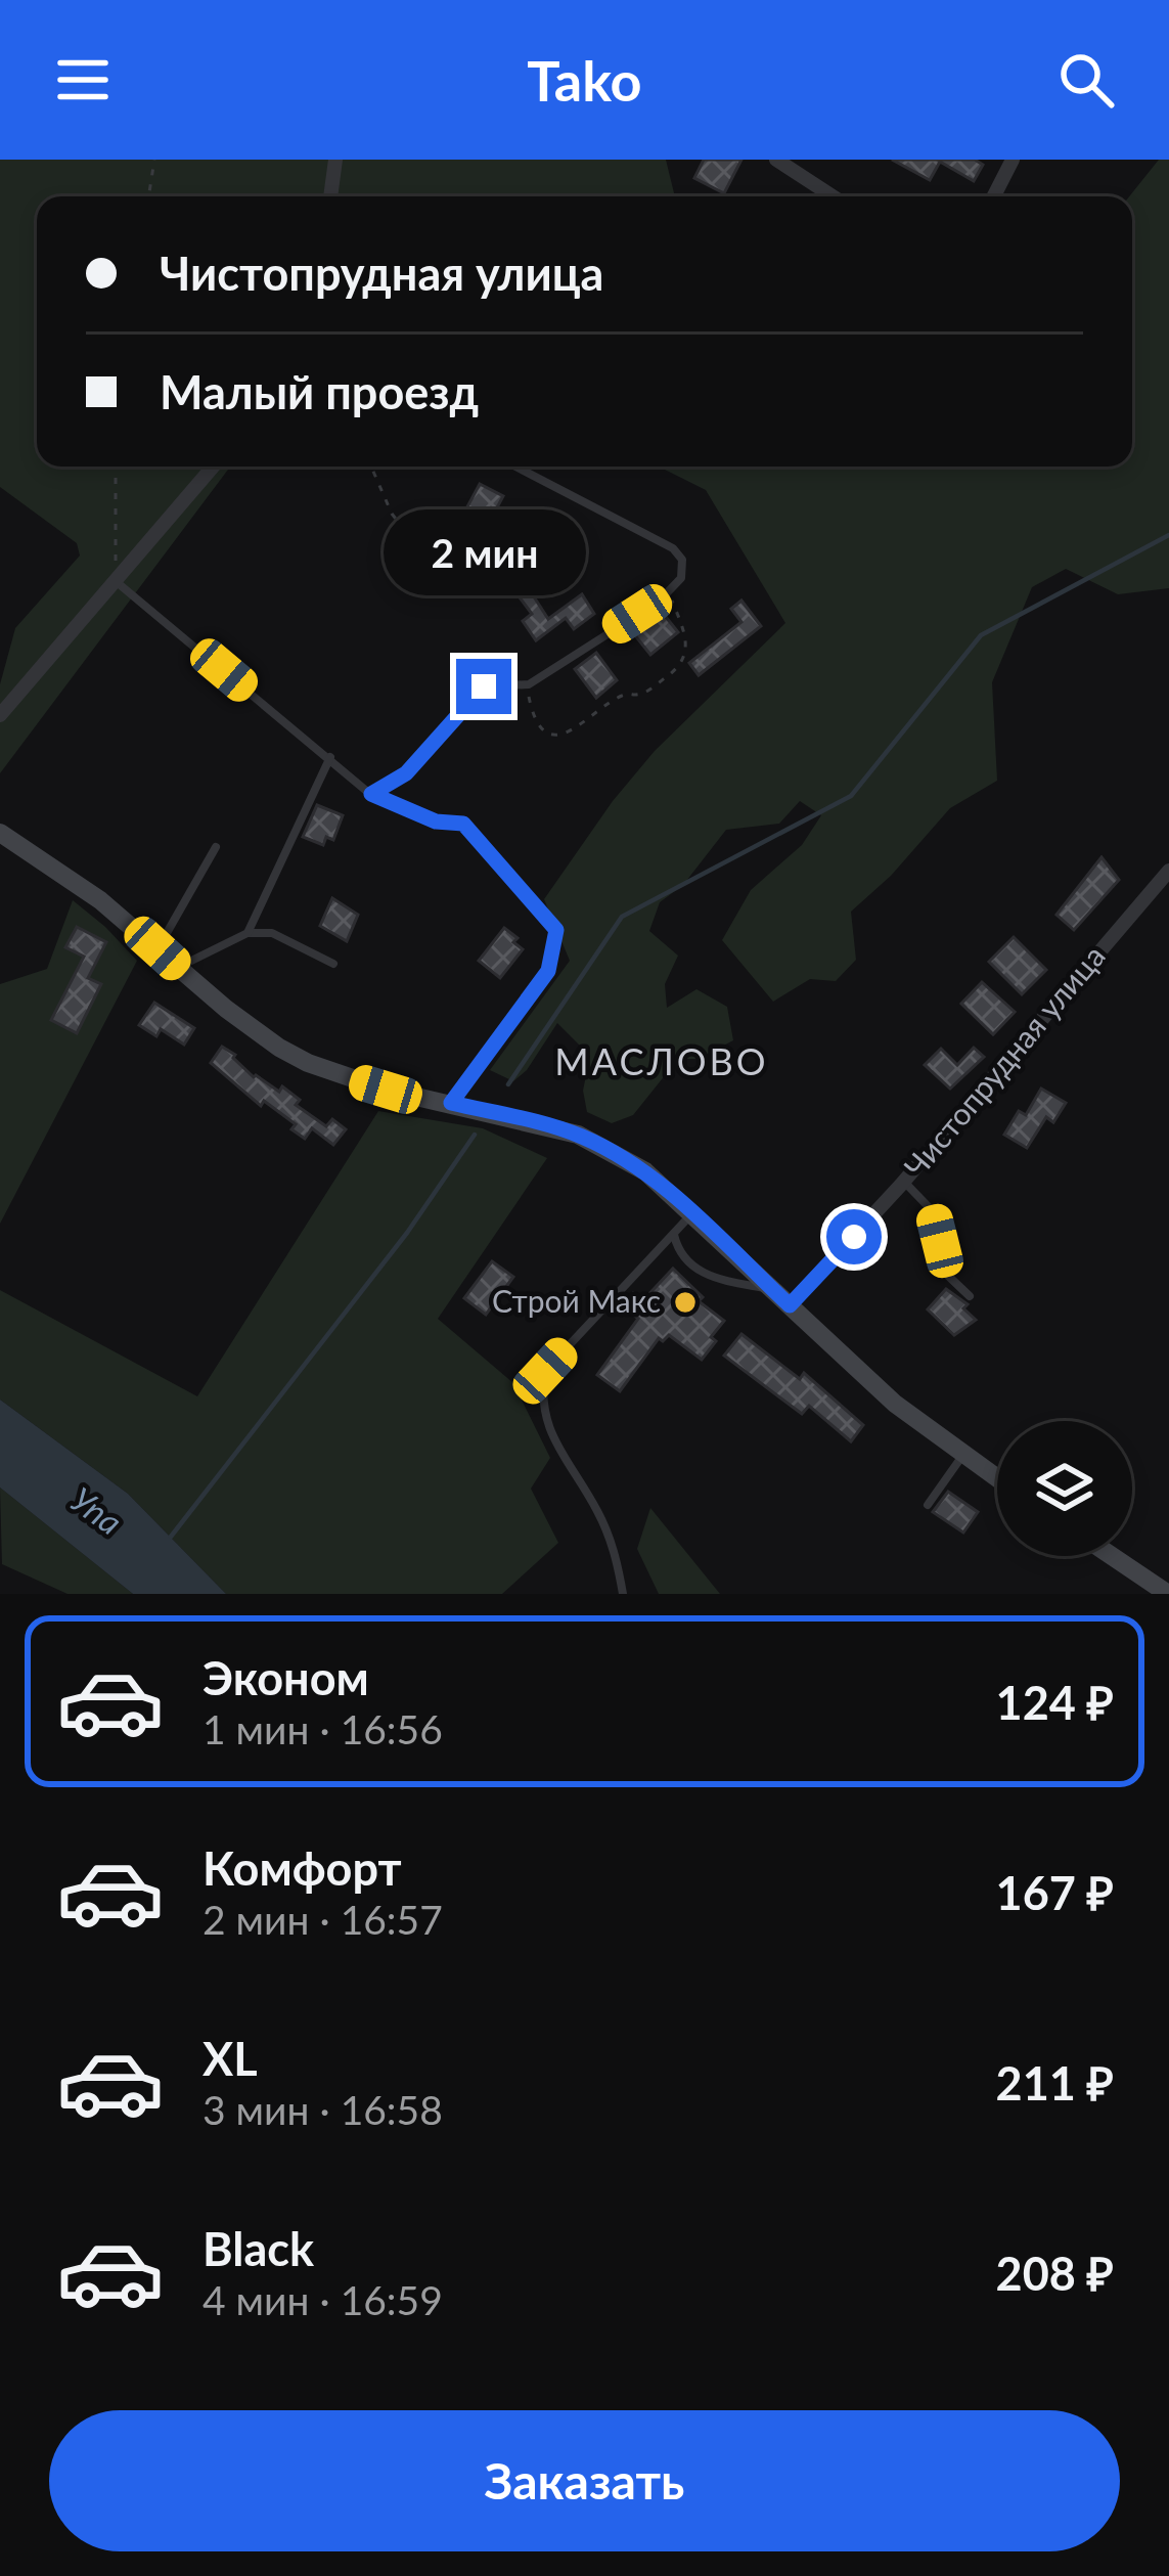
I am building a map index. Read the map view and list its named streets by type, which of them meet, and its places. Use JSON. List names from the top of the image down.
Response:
{
  "streets": {
    "street": ["Чистопрудная улица"]
  },
  "districts": ["МАСЛОВО"],
  "water": ["Упа"],
  "places": ["Строй Макс"],
  "page": {
    "header": "Tako",
    "banner": ["Чистопрудная улица", "Малый проезд"],
    "bubble": "2 мин",
    "list": [
      {
        "name": "Эконом",
        "note": "1 мин · 16:56",
        "value": "124 ₽"
      },
      {
        "name": "Комфорт",
        "note": "2 мин · 16:57",
        "value": "167 ₽"
      },
      {
        "name": "XL",
        "note": "3 мин · 16:58",
        "value": "211 ₽"
      },
      {
        "name": "Black",
        "note": "4 мин · 16:59",
        "value": "208 ₽"
      }
    ],
    "buttons": "Заказать"
  }
}
